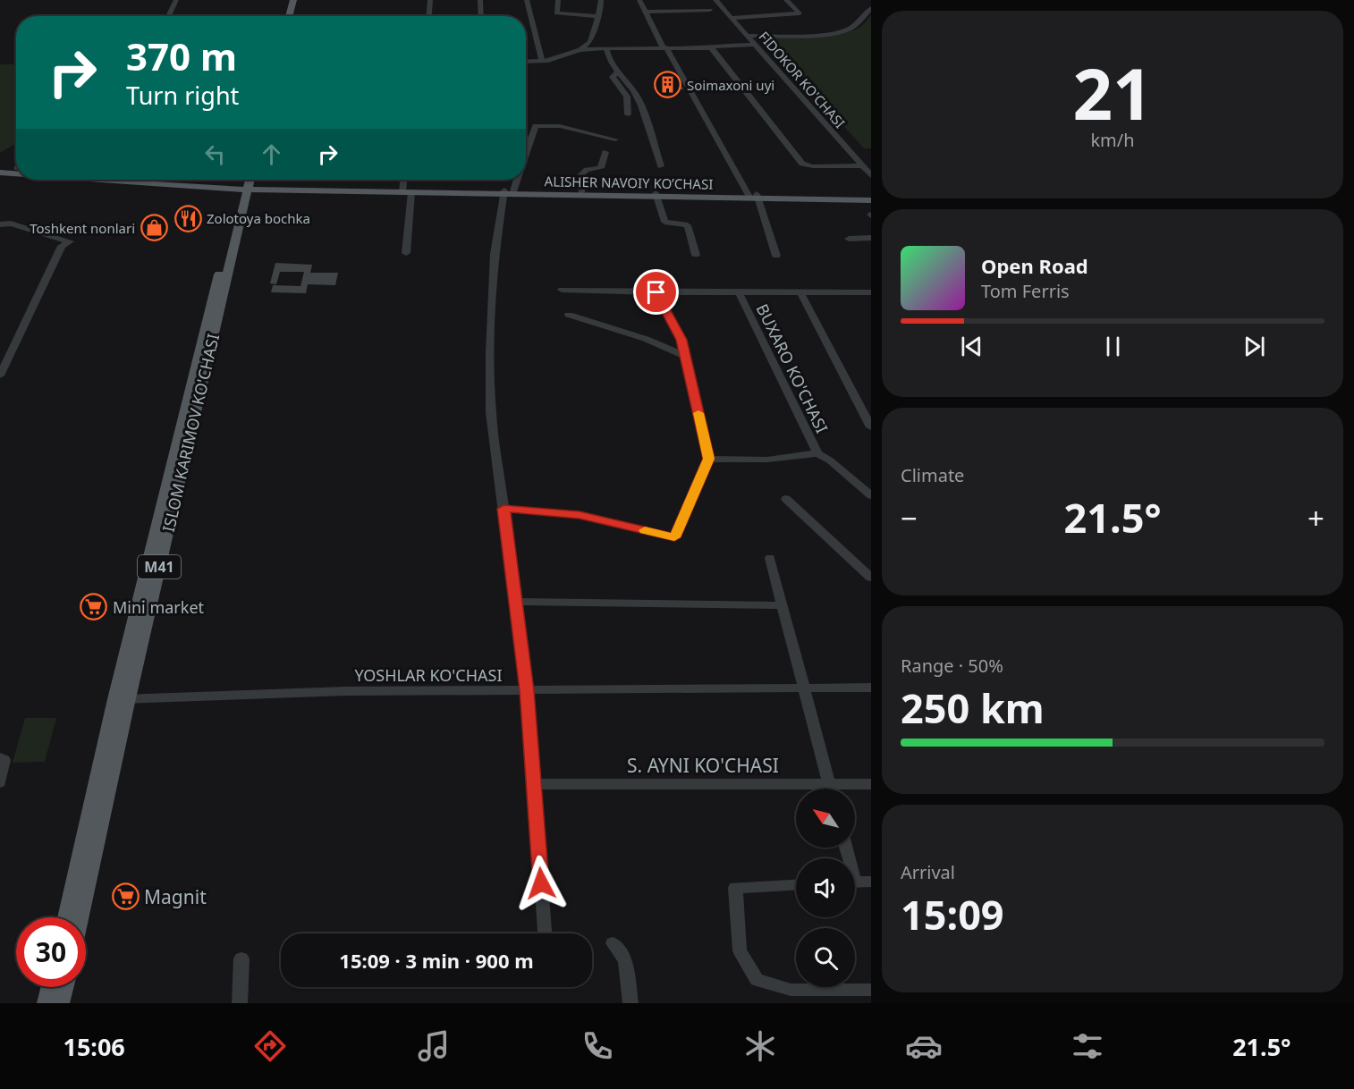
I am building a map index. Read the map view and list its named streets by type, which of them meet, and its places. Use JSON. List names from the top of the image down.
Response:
{
  "streets": {
    "main road": ["ALISHER NAVOIY KO’CHASI", "ISLOM KARIMOV KO'CHASI", "M41"],
    "street": [
      "FIDOKOR KO'CHASI",
      "BUXARO KO'CHASI",
      "YOSHLAR KO'CHASI",
      "S. AYNI KO'CHASI"
    ]
  },
  "crossings": [
    ["ALISHER NAVOIY KO’CHASI", "ISLOM KARIMOV KO'CHASI"],
    ["ISLOM KARIMOV KO'CHASI", "YOSHLAR KO'CHASI"]
  ],
  "places": {
    "building": ["Soimaxoni uyi"],
    "restaurant": ["Zolotoya bochka"],
    "shop": ["Toshkent nonlari"],
    "supermarket": ["Mini market", "Magnit"]
  },
  "north": "top left",
  "page": {
    "tile": [
      ["21", "km/h"],
      "Climate",
      ["Range · 50%", "250 km"],
      ["Arrival", "15:09"]
    ],
    "turn": ["370 m", "Turn right"],
    "song": ["Open Road", "Tom Ferris"],
    "heat": ["−", "21.5°", "+"],
    "limit": "30",
    "trip": "15:09 · 3 min · 900 m",
    "tabs": ["15:06", "21.5°"]
  }
}
